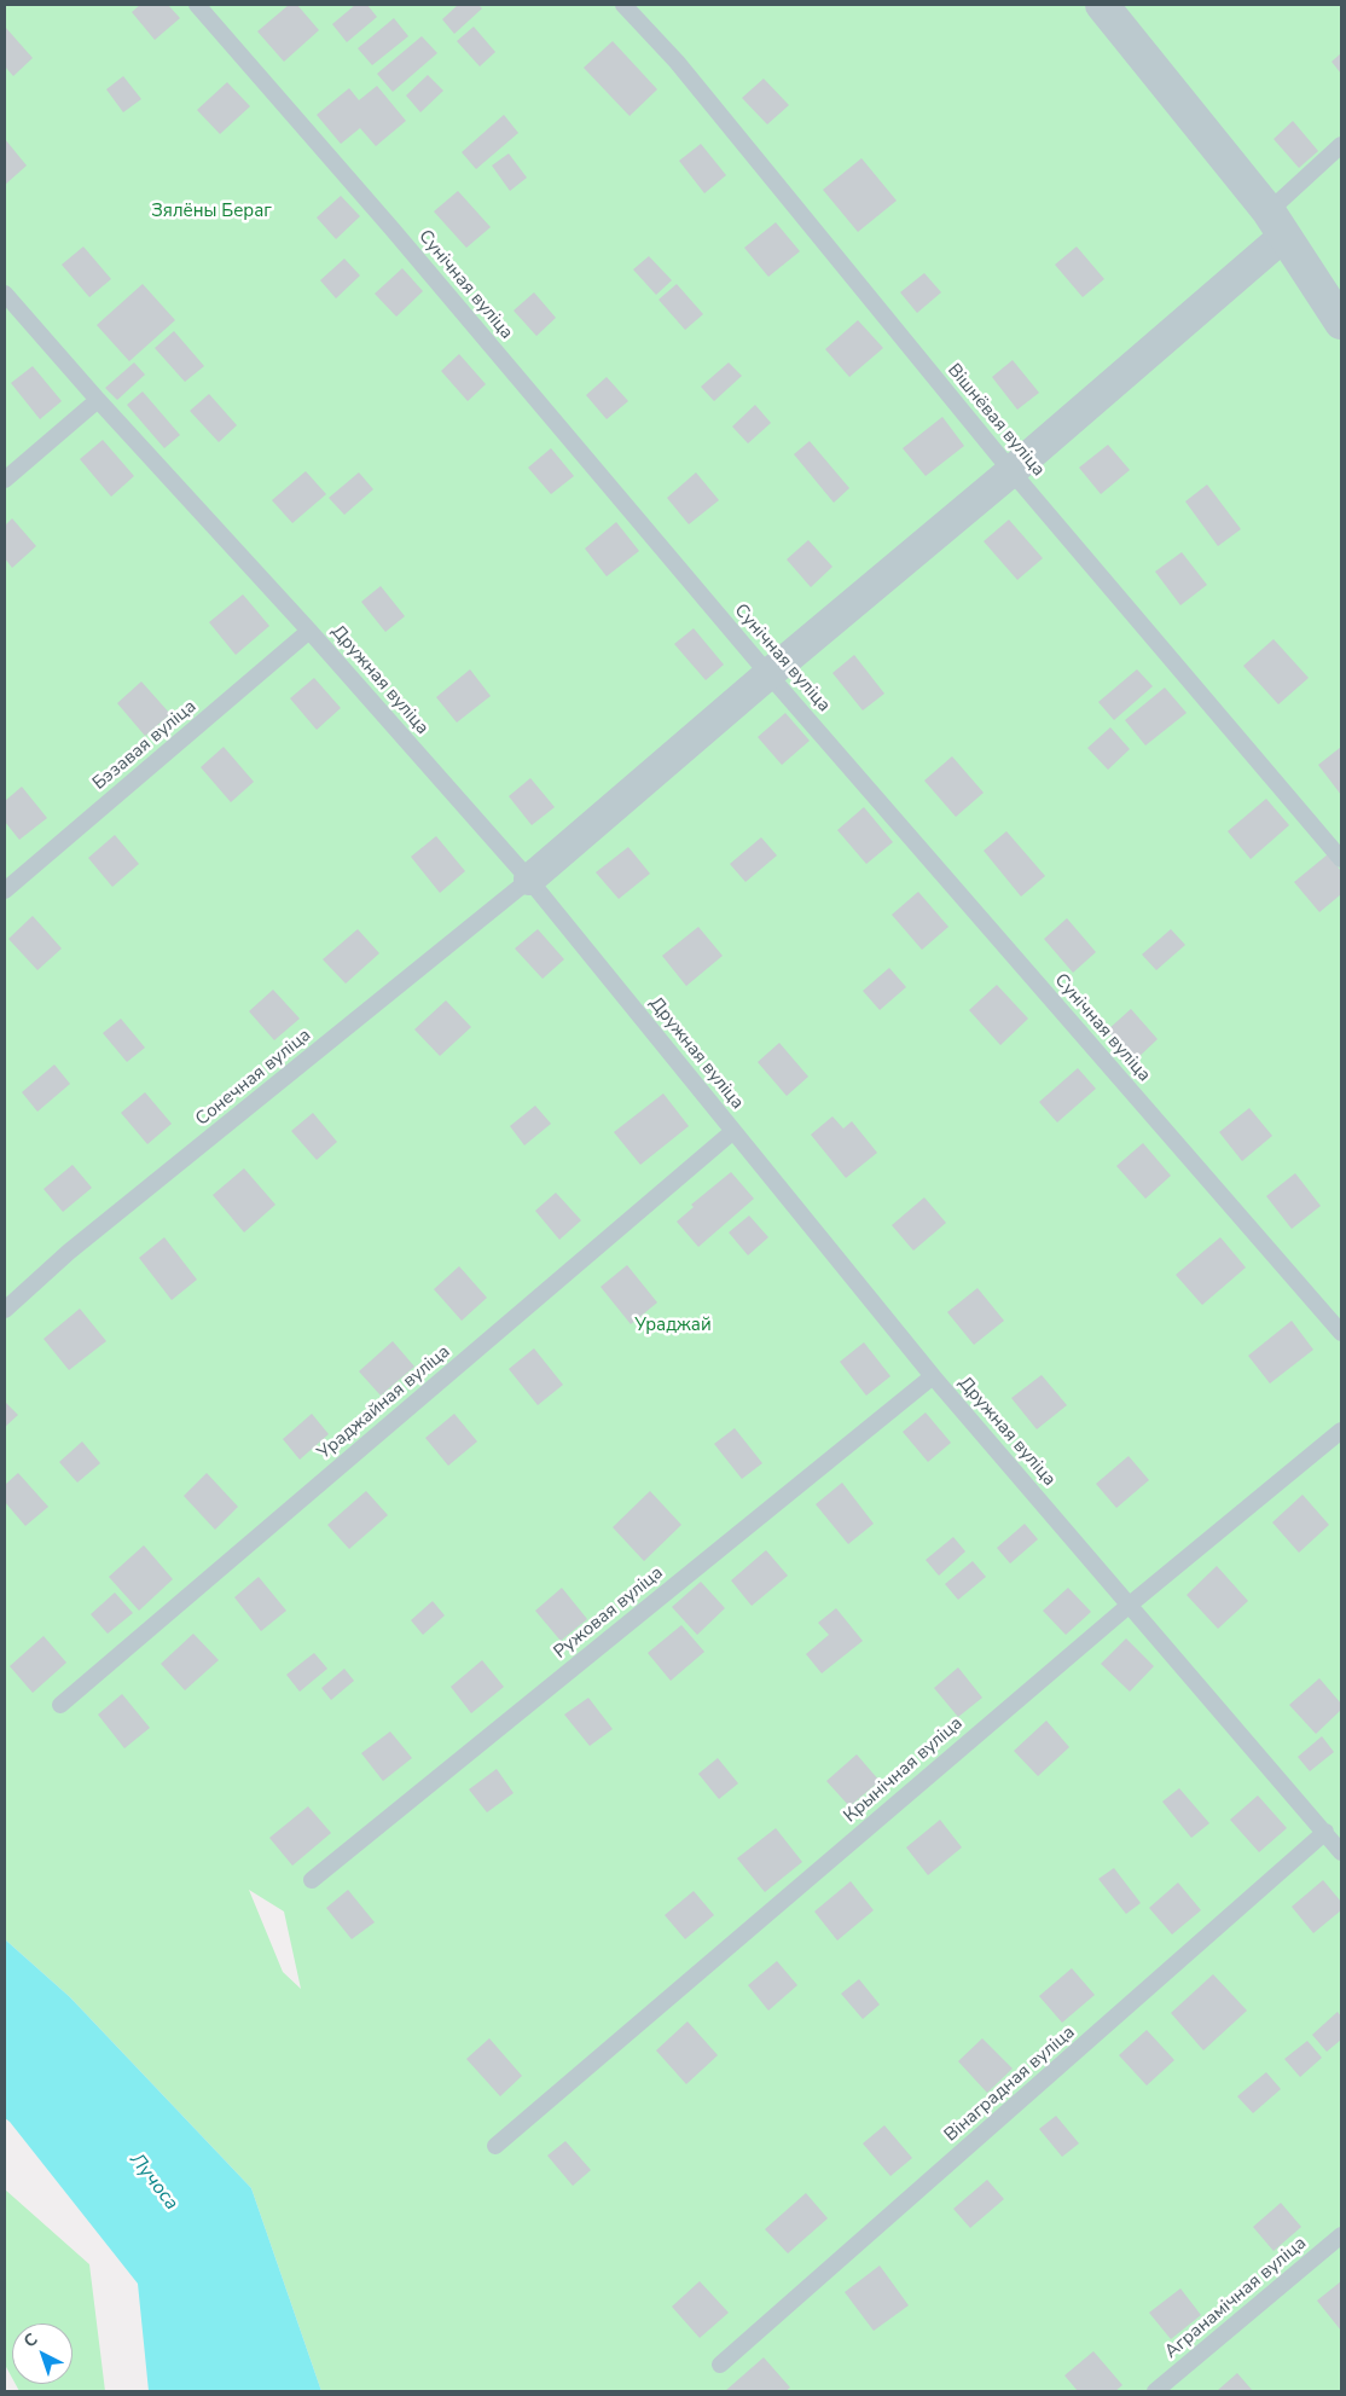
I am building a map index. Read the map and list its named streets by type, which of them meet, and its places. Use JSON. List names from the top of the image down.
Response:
{
  "streets": {
    "lane": [
      "Сунічная вуліца",
      "Вішнёвая вуліца",
      "Дружная вуліца",
      "Бэзавая вуліца",
      "Сонечная вуліца",
      "Ураджайная вуліца",
      "Ружовая вуліца",
      "Крынічная вуліца",
      "Вінаградная вуліца",
      "Агранамічная вуліца"
    ]
  },
  "crossings": [
    ["Дружная вуліца", "Бэзавая вуліца"],
    ["Дружная вуліца", "Сонечная вуліца"],
    ["Дружная вуліца", "Ураджайная вуліца"],
    ["Дружная вуліца", "Ружовая вуліца"],
    ["Дружная вуліца", "Крынічная вуліца"],
    ["Дружная вуліца", "Вінаградная вуліца"]
  ],
  "water": ["Лучоса"],
  "parks": ["Зялёны Бераг", "Ураджай"],
  "north": "top left"
}
